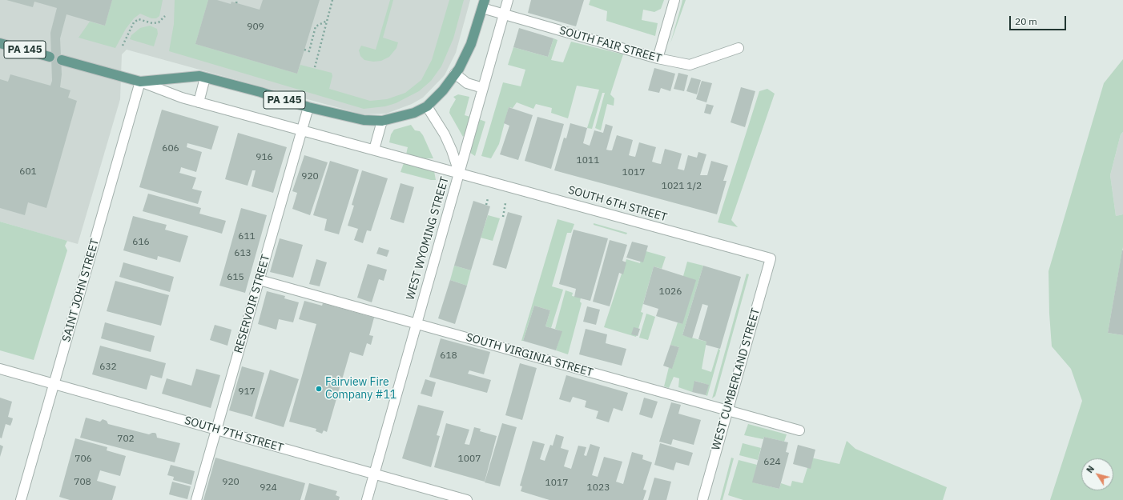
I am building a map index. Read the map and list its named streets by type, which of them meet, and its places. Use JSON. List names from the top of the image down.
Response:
{
  "streets": {
    "main road": ["PA 145"],
    "street": [
      "SOUTH FAIR STREET",
      "SOUTH 6TH STREET",
      "WEST WYOMING STREET",
      "SAINT JOHN STREET",
      "RESERVOIR STREET",
      "SOUTH VIRGINIA STREET",
      "WEST CUMBERLAND STREET",
      "SOUTH 7TH STREET"
    ]
  },
  "crossings": [
    ["SOUTH FAIR STREET", "PA 145"],
    ["PA 145", "WEST WYOMING STREET"],
    ["PA 145", "SAINT JOHN STREET"],
    ["PA 145", "RESERVOIR STREET"],
    ["SOUTH 6TH STREET", "WEST WYOMING STREET"],
    ["SOUTH 6TH STREET", "WEST CUMBERLAND STREET"],
    ["WEST WYOMING STREET", "SOUTH VIRGINIA STREET"],
    ["WEST WYOMING STREET", "SOUTH 7TH STREET"],
    ["SAINT JOHN STREET", "SOUTH 7TH STREET"],
    ["RESERVOIR STREET", "SOUTH VIRGINIA STREET"],
    ["RESERVOIR STREET", "SOUTH 7TH STREET"],
    ["SOUTH VIRGINIA STREET", "WEST CUMBERLAND STREET"]
  ],
  "places": ["Fairview Fire Company #11"],
  "house_numbers": [
    "909",
    "606",
    "916",
    "1011",
    "601",
    "1017",
    "920",
    "1021 1/2",
    "611",
    "616",
    "613",
    "615",
    "1026",
    "618",
    "632",
    "917",
    "702",
    "706",
    "1007",
    "624",
    "708",
    "920",
    "1017",
    "924",
    "1023"
  ],
  "scale_bar": "20 m",
  "north": "top left"
}
